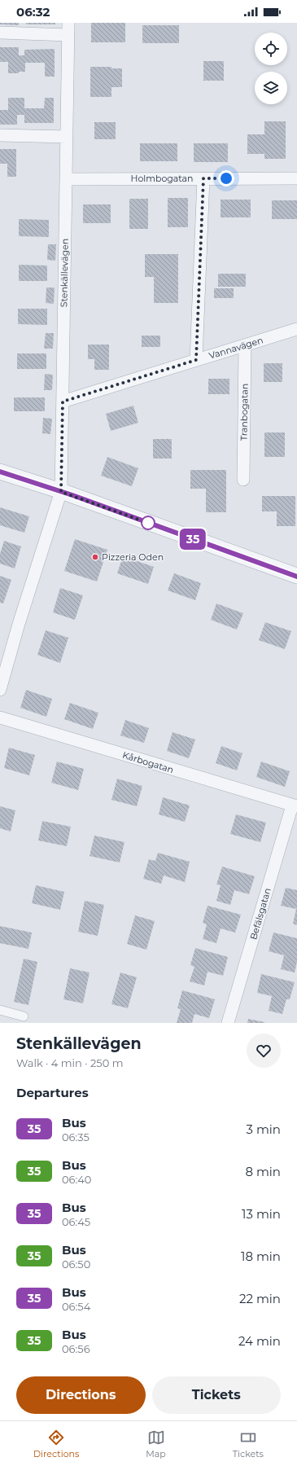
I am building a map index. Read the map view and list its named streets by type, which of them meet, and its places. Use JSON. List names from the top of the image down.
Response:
{
  "streets": {
    "street": [
      "Holmbogatan",
      "Stenkällevägen",
      "Vannavägen",
      "Tranbogatan",
      "Kårbogatan",
      "Befälsgatan"
    ]
  },
  "crossings": [
    ["Holmbogatan", "Stenkällevägen"],
    ["Stenkällevägen", "Vannavägen"],
    ["Vannavägen", "Tranbogatan"],
    ["Kårbogatan", "Befälsgatan"]
  ],
  "places": ["Pizzeria Oden"],
  "lines": ["bus line 35"],
  "page": {
    "status": "06:32",
    "on_map": "35",
    "heading": [
      ["Stenkällevägen", "Walk · 4 min · 250 m"],
      "Departures"
    ],
    "list": [
      {
        "mark": "35",
        "name": "Bus",
        "note": "06:35",
        "value": "3 min"
      },
      {
        "mark": "35",
        "name": "Bus",
        "note": "06:40",
        "value": "8 min"
      },
      {
        "mark": "35",
        "name": "Bus",
        "note": "06:45",
        "value": "13 min"
      },
      {
        "mark": "35",
        "name": "Bus",
        "note": "06:50",
        "value": "18 min"
      },
      {
        "mark": "35",
        "name": "Bus",
        "note": "06:54",
        "value": "22 min"
      },
      {
        "mark": "35",
        "name": "Bus",
        "note": "06:56",
        "value": "24 min"
      }
    ],
    "buttons": ["Directions", "Tickets"],
    "tabs": ["Directions", "Map", "Tickets"]
  }
}
